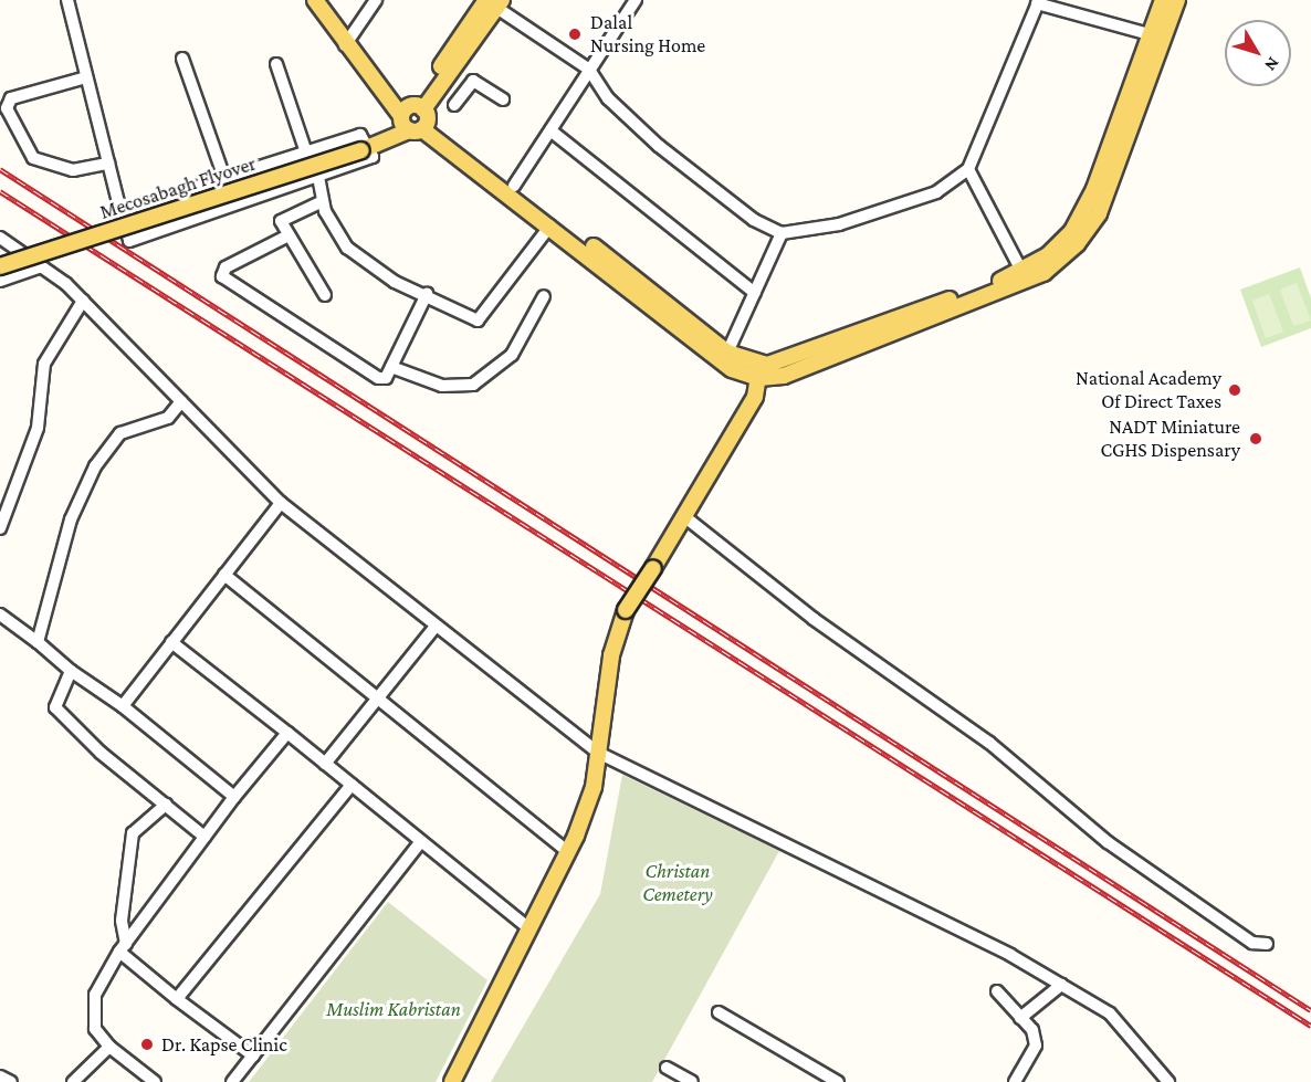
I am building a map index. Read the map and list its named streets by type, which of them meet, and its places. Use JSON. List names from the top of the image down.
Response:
{
  "streets": {
    "main road": ["Mecosabagh Flyover"]
  },
  "parks": ["Christan Cemetery", "Muslim Kabristan"],
  "places": [
    "Dalal Nursing Home",
    "National Academy Of Direct Taxes",
    "NADT Miniature CGHS Dispensary",
    "Dr. Kapse Clinic"
  ],
  "north": "bottom right"
}
